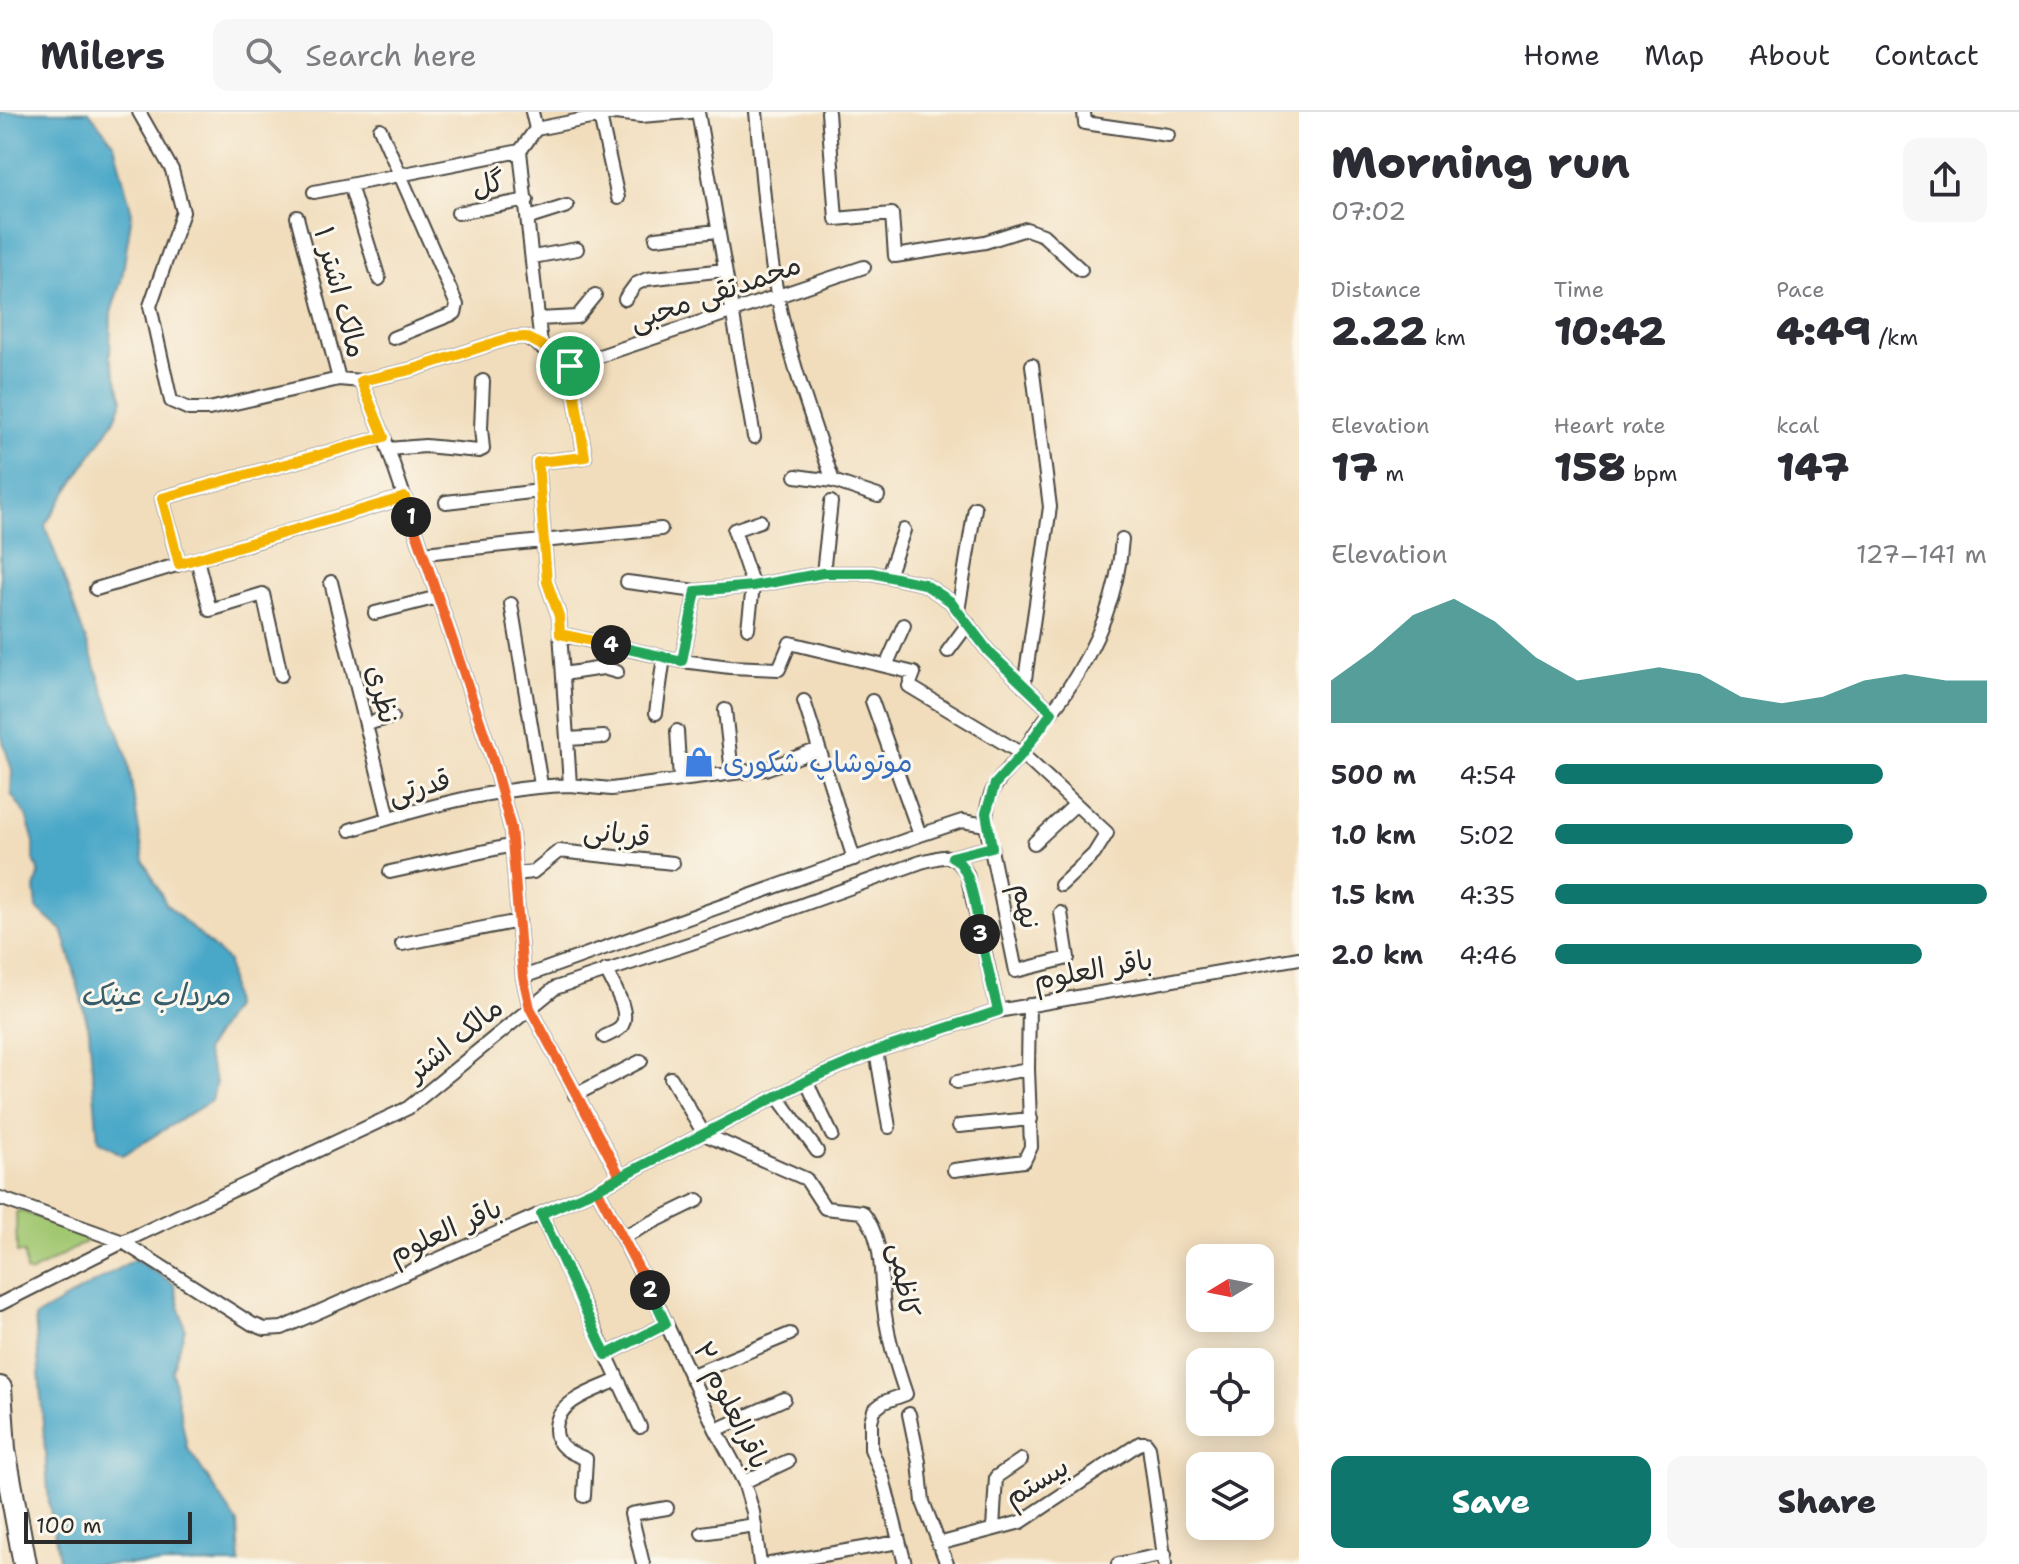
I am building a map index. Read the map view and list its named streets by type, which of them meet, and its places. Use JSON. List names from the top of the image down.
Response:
{
  "streets": {
    "street": [
      "گل",
      "مالک اشتر ۱",
      "محمدتقی محبی",
      "نظری",
      "قدرتی",
      "قربانی",
      "نهم",
      "باقر العلوم",
      "مالک اشتر",
      "کاظمی",
      "باقرالعلوم ۲",
      "بیستم"
    ]
  },
  "crossings": [
    ["نظری", "قدرتی"],
    ["قدرتی", "مالک اشتر"],
    ["قربانی", "مالک اشتر"],
    ["باقر العلوم", "مالک اشتر"],
    ["باقر العلوم", "کاظمی"],
    ["باقر العلوم", "باقرالعلوم ۲"]
  ],
  "water": ["مرداب عینک"],
  "places": {
    "shop": ["موتوشاپ شکوری"]
  },
  "scale_bar": "100 m",
  "north": "left",
  "page": {
    "header": "Milers",
    "search": "Search here",
    "nav": [
      "Home",
      "Map",
      "About",
      "Contact"
    ],
    "heading": ["Morning run", "07:02"],
    "stats": [
      ["Distance", "2.22 km"],
      ["Time", "10:42"],
      ["Pace", "4:49 /km"],
      ["Elevation", "17 m"],
      ["Heart rate", "158 bpm"],
      ["kcal", "147"]
    ],
    "pins": [
      "1",
      "4",
      "3",
      "2"
    ],
    "chart": ["Elevation", "127–141 m"],
    "list": [
      {
        "name": "500 m",
        "note": "4:54"
      },
      {
        "name": "1.0 km",
        "note": "5:02"
      },
      {
        "name": "1.5 km",
        "note": "4:35"
      },
      {
        "name": "2.0 km",
        "note": "4:46"
      }
    ],
    "buttons": ["Save", "Share"],
    "scale": "100 m"
  }
}
